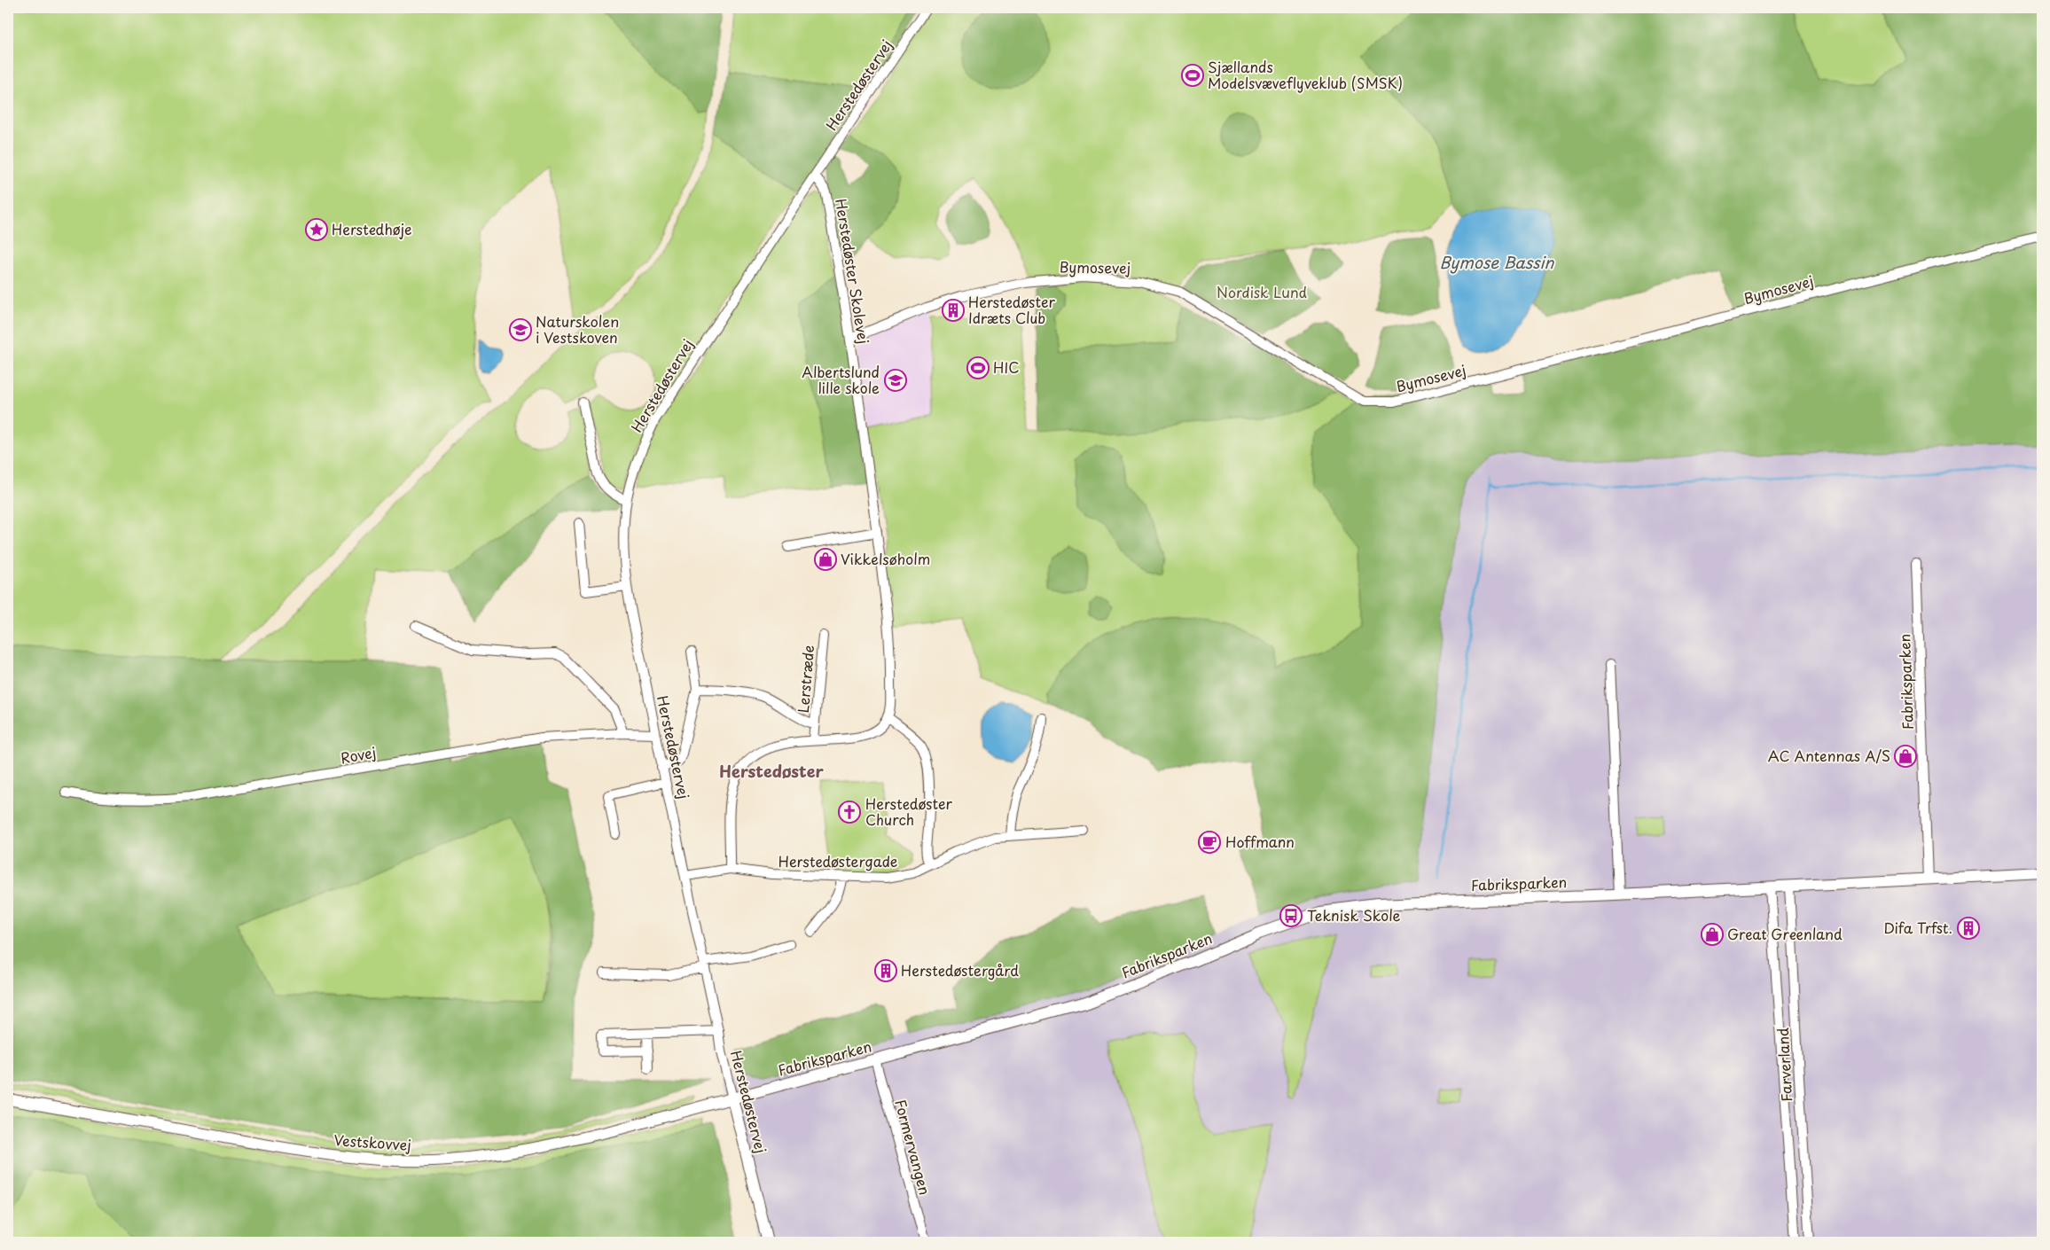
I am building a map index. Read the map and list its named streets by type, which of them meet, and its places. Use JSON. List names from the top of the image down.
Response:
{
  "streets": {
    "street": [
      "Herstedøstervej",
      "Bymosevej",
      "Herstedøster Skolevej",
      "Lerstræde",
      "Fabriksparken",
      "Rovej",
      "Herstedøstergade",
      "Farverland",
      "Vestskovvej",
      "Formervangen"
    ]
  },
  "crossings": [
    ["Herstedøstervej", "Herstedøster Skolevej"],
    ["Herstedøstervej", "Fabriksparken"],
    ["Herstedøstervej", "Rovej"],
    ["Herstedøstervej", "Herstedøstergade"],
    ["Herstedøstervej", "Vestskovvej"],
    ["Bymosevej", "Herstedøster Skolevej"],
    ["Fabriksparken", "Farverland"],
    ["Fabriksparken", "Vestskovvej"],
    ["Fabriksparken", "Formervangen"]
  ],
  "districts": ["Herstedøster"],
  "water": ["Bymose Bassin"],
  "parks": ["Nordisk Lund"],
  "places": {
    "sports": ["Sjællands Modelsvæveflyveklub (SMSK)", "HIC"],
    "place": ["Herstedhøje"],
    "building": ["Herstedøster Idræts Club", "Difa Trfst.", "Herstedøstergård"],
    "school or university": ["Naturskolen i Vestskoven", "Albertslund lille skole"],
    "shop": ["Vikkelsøholm", "AC Antennas A/S", "Great Greenland"],
    "church": ["Herstedøster Church"],
    "cafe": ["Hoffmann"],
    "bus stop": ["Teknisk Skole"]
  }
}
